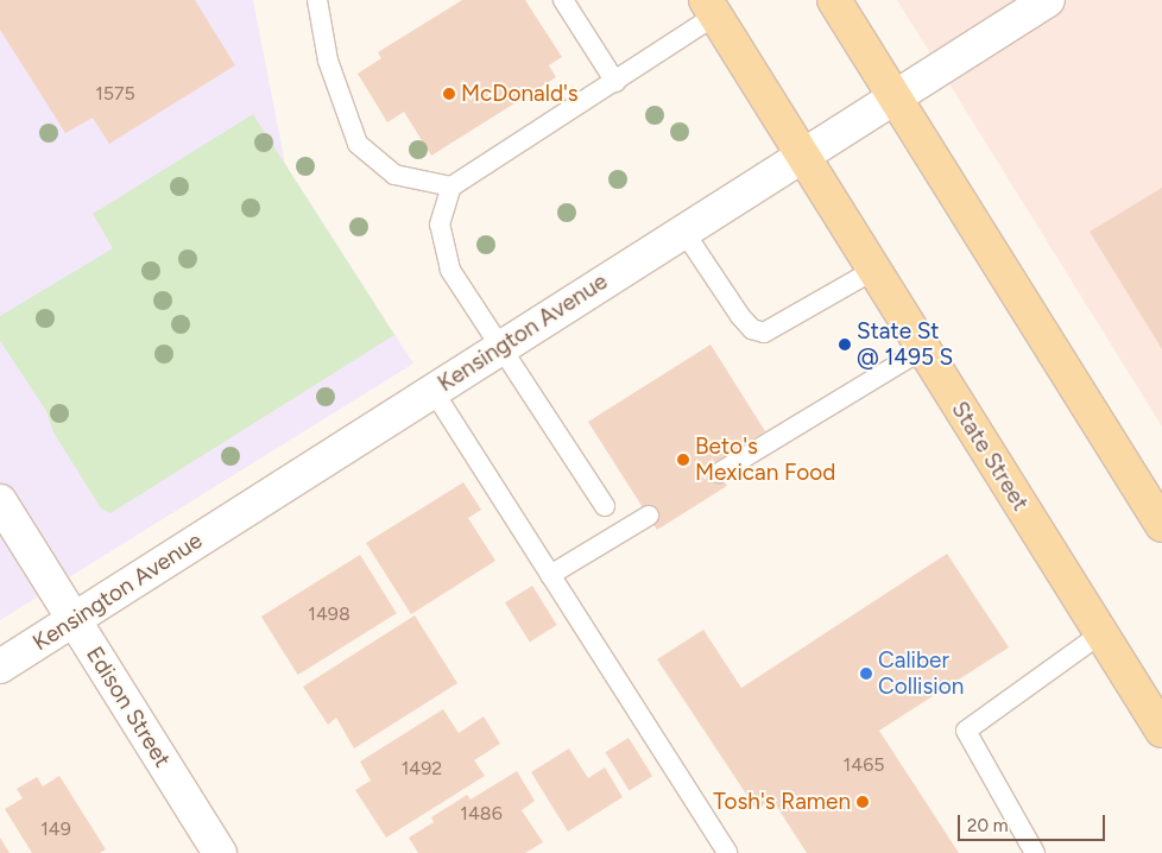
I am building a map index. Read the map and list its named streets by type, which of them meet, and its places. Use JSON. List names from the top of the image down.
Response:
{
  "streets": {
    "main road": ["State Street"],
    "street": ["Kensington Avenue", "Edison Street"]
  },
  "crossings": [
    ["Kensington Avenue", "State Street"],
    ["Kensington Avenue", "Edison Street"]
  ],
  "places": [
    "McDonald's",
    "State St @ 1495 S",
    "Beto's Mexican Food",
    "Caliber Collision",
    "Tosh's Ramen"
  ],
  "house_numbers": [
    "1575",
    "1498",
    "1465",
    "1492",
    "1486",
    "149"
  ],
  "scale_bar": "20 m"
}
